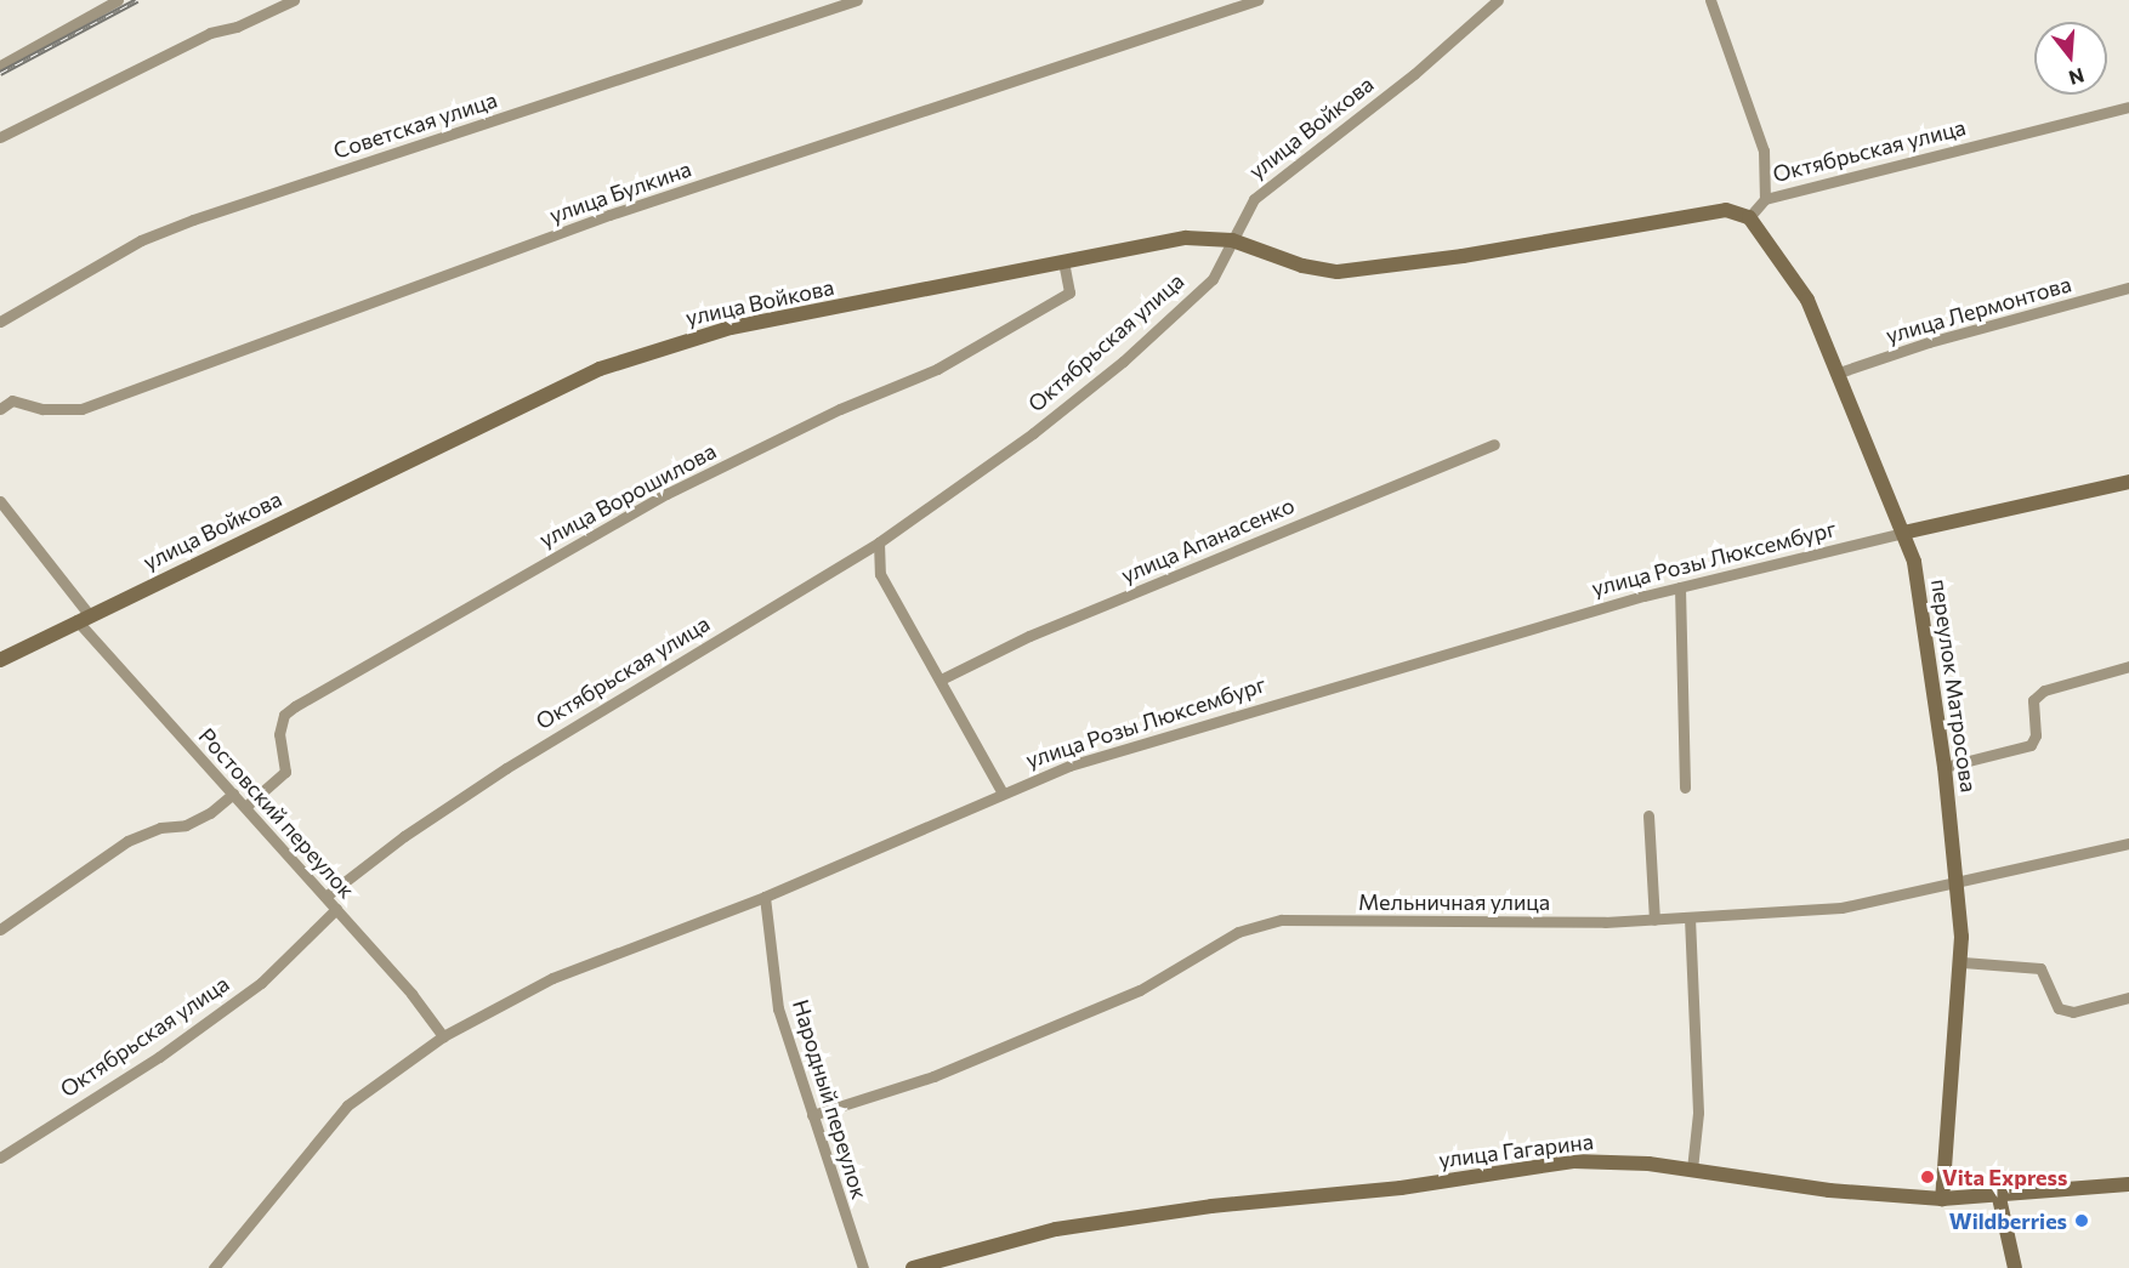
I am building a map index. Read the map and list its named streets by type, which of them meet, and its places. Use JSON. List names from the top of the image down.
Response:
{
  "streets": {
    "main road": [
      "улица Войкова",
      "улица Розы Люксембург",
      "переулок Матросова",
      "улица Гагарина"
    ],
    "street": [
      "Советская улица",
      "Октябрьская улица",
      "улица Булкина",
      "улица Лермонтова",
      "улица Ворошилова",
      "улица Апанасенко",
      "Ростовский переулок",
      "Мельничная улица",
      "Народный переулок"
    ]
  },
  "crossings": [
    ["улица Войкова", "Октябрьская улица"],
    ["улица Войкова", "улица Ворошилова"],
    ["улица Войкова", "Ростовский переулок"],
    ["Октябрьская улица", "переулок Матросова"],
    ["Октябрьская улица", "Ростовский переулок"],
    ["улица Лермонтова", "переулок Матросова"],
    ["улица Ворошилова", "Ростовский переулок"],
    ["улица Розы Люксембург", "переулок Матросова"],
    ["улица Розы Люксембург", "Ростовский переулок"],
    ["улица Розы Люксембург", "Народный переулок"],
    ["переулок Матросова", "Мельничная улица"],
    ["переулок Матросова", "улица Гагарина"],
    ["Мельничная улица", "Народный переулок"]
  ],
  "places": ["Vita Express", "Wildberries"],
  "north": "bottom"
}
